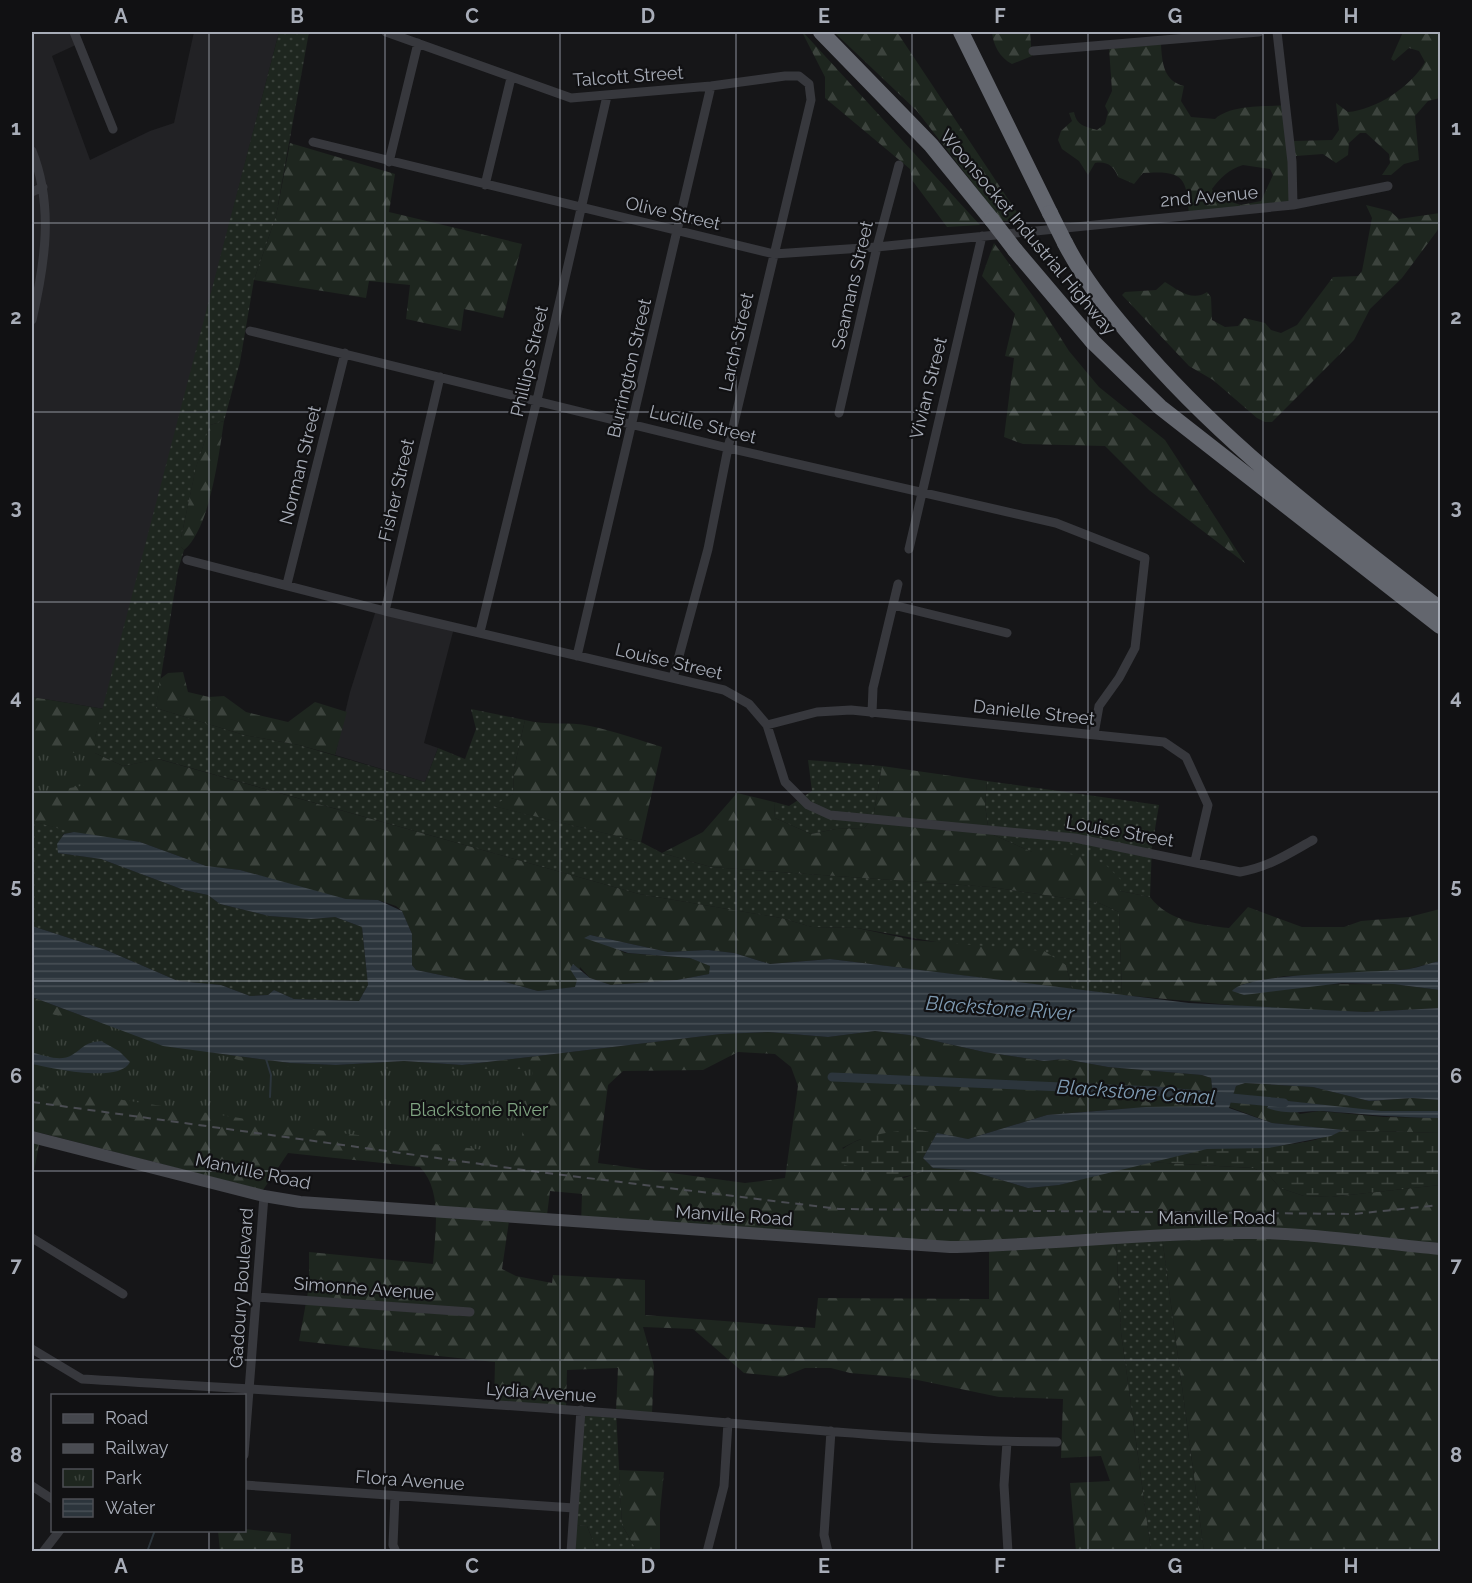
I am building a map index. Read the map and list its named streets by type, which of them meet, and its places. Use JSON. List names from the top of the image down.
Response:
{
  "streets": {
    "highway": ["Woonsocket Industrial Highway"],
    "main road": ["Manville Road"],
    "street": [
      "Talcott Street",
      "2nd Avenue",
      "Olive Street",
      "Seamans Street",
      "Larch Street",
      "Phillips Street",
      "Burrington Street",
      "Vivian Street",
      "Lucille Street",
      "Norman Street",
      "Fisher Street",
      "Louise Street",
      "Danielle Street",
      "Gadoury Boulevard",
      "Simonne Avenue",
      "Lydia Avenue",
      "Flora Avenue"
    ]
  },
  "crossings": [
    ["Talcott Street", "Larch Street"],
    ["Talcott Street", "Phillips Street"],
    ["Talcott Street", "Burrington Street"],
    ["2nd Avenue", "Olive Street"],
    ["Olive Street", "Seamans Street"],
    ["Olive Street", "Larch Street"],
    ["Olive Street", "Phillips Street"],
    ["Olive Street", "Burrington Street"],
    ["Olive Street", "Vivian Street"],
    ["Larch Street", "Lucille Street"],
    ["Larch Street", "Louise Street"],
    ["Phillips Street", "Lucille Street"],
    ["Phillips Street", "Louise Street"],
    ["Burrington Street", "Lucille Street"],
    ["Burrington Street", "Louise Street"],
    ["Vivian Street", "Lucille Street"],
    ["Lucille Street", "Norman Street"],
    ["Lucille Street", "Fisher Street"],
    ["Lucille Street", "Danielle Street"],
    ["Norman Street", "Louise Street"],
    ["Fisher Street", "Louise Street"],
    ["Louise Street", "Danielle Street"],
    ["Manville Road", "Gadoury Boulevard"],
    ["Gadoury Boulevard", "Simonne Avenue"],
    ["Gadoury Boulevard", "Lydia Avenue"]
  ],
  "water": ["Blackstone River", "Blackstone Canal"],
  "parks": ["Blackstone River"],
  "legend": [
    "Road",
    "Railway",
    "Park",
    "Water"
  ],
  "grid": {
    "columns": [
      "A",
      "B",
      "C",
      "D",
      "E",
      "F",
      "G",
      "H"
    ],
    "rows": [
      "1",
      "2",
      "3",
      "4",
      "5",
      "6",
      "7",
      "8"
    ]
  }
}
